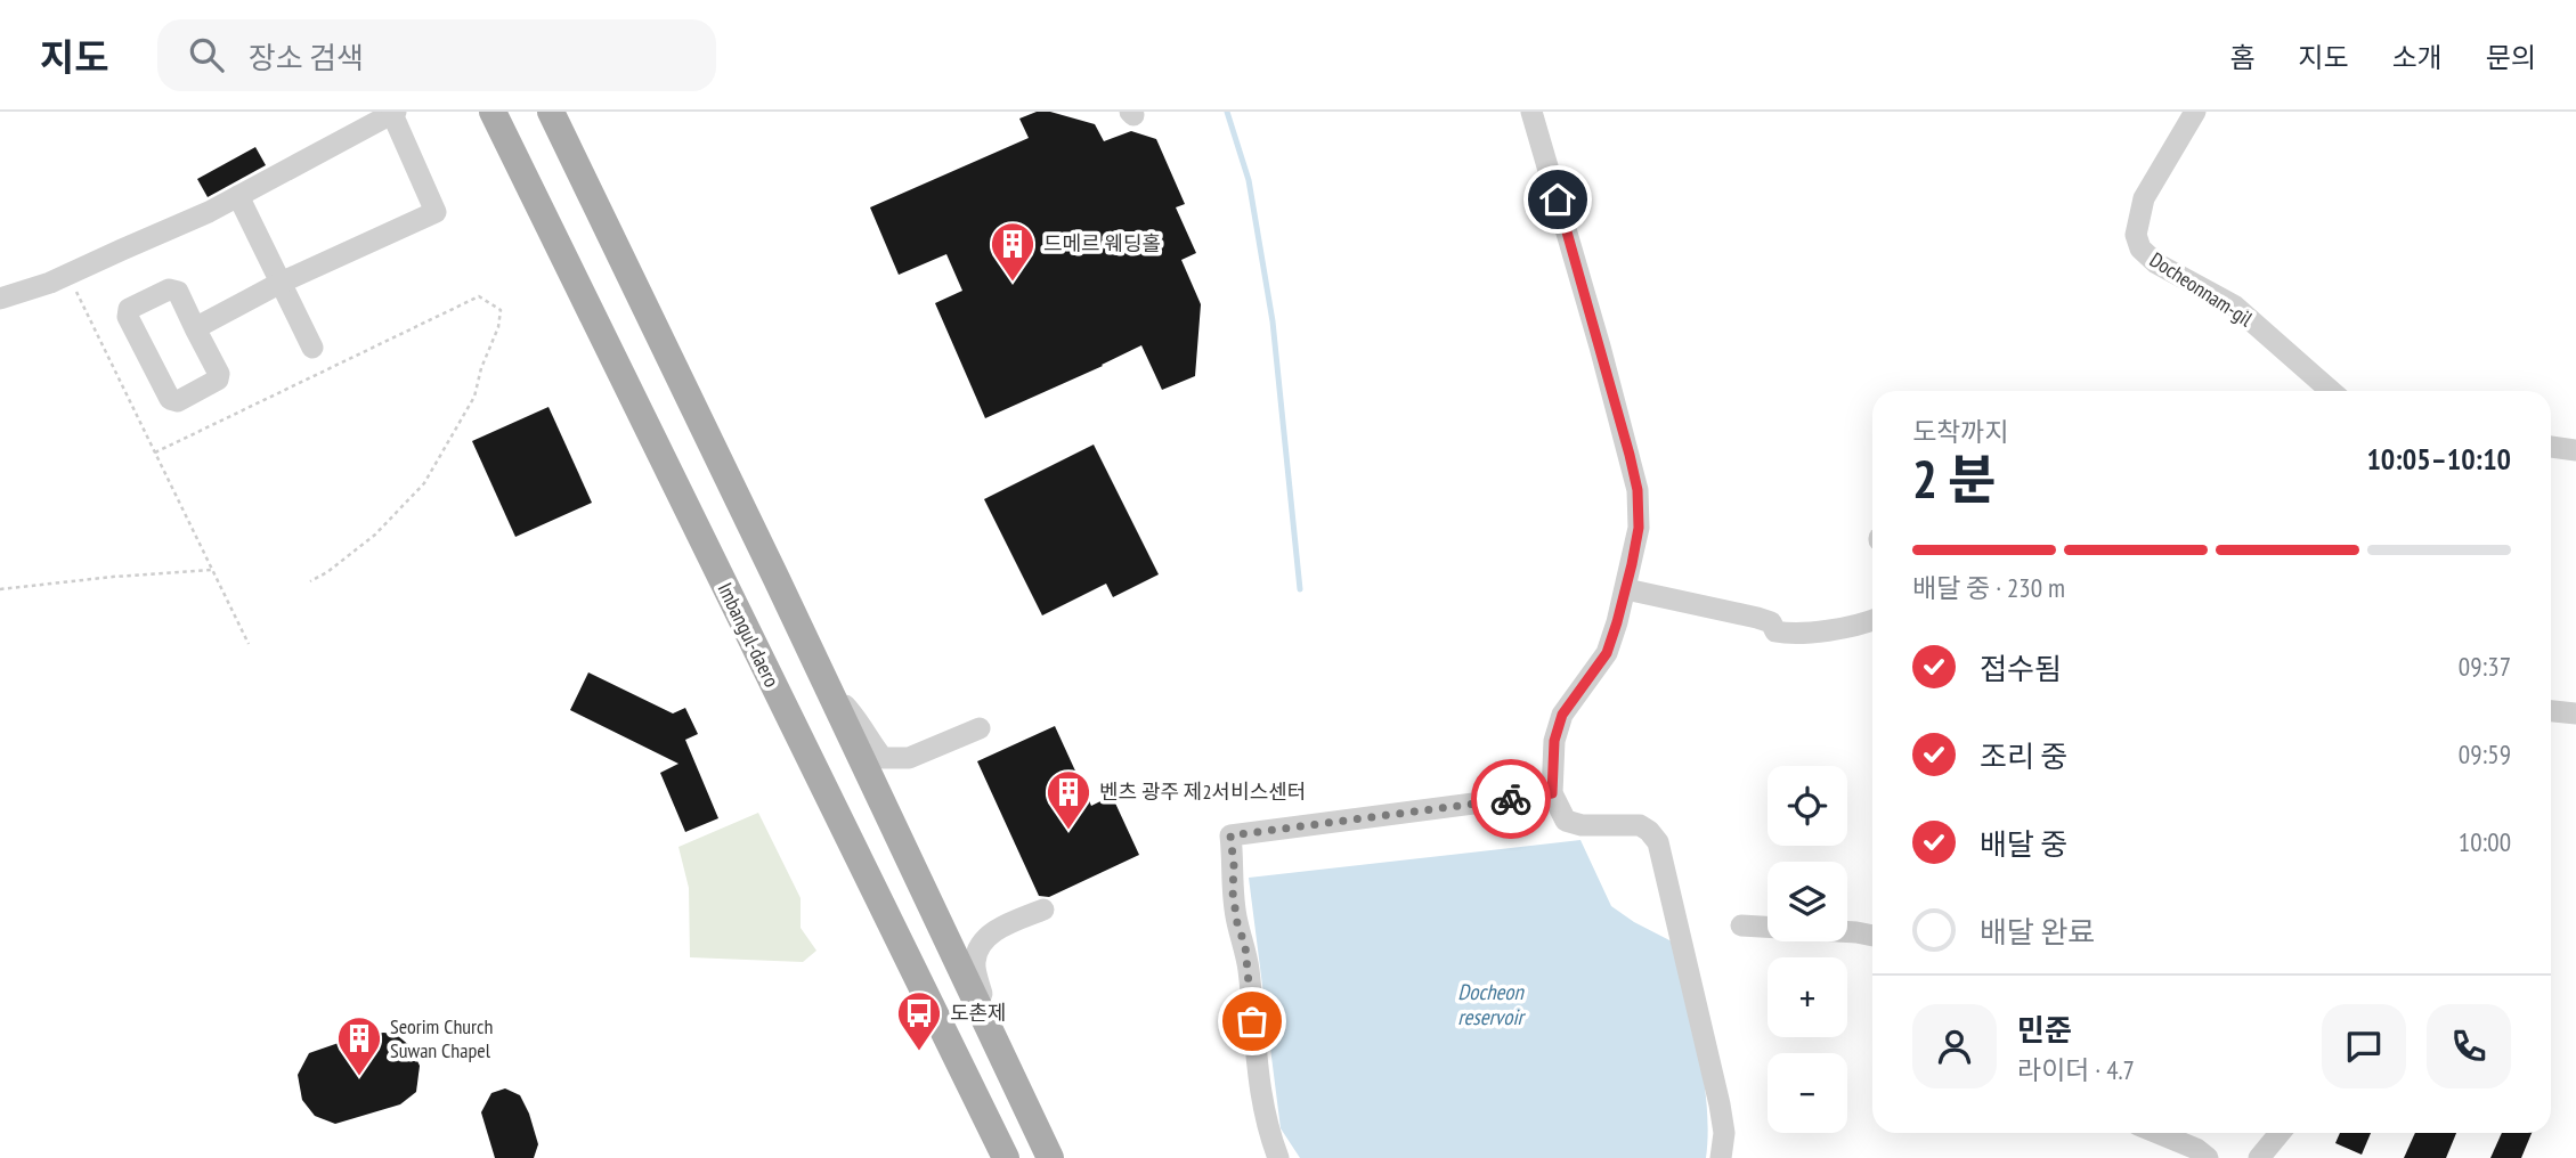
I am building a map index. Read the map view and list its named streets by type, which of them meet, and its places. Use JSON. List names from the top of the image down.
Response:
{
  "streets": {
    "main road": ["Imbangul-daero"],
    "street": ["Docheonnam-gil"]
  },
  "water": ["Docheon reservoir"],
  "places": {
    "building": ["드메르 웨딩홀", "벤츠 광주 제2서비스센터", "Seorim Church Suwan Chapel"],
    "bus stop": ["도촌제"]
  },
  "page": {
    "header": "지도",
    "search": "장소 검색",
    "nav": [
      "홈",
      "지도",
      "소개",
      "문의"
    ],
    "heading": ["2 분", "도착까지", "10:05–10:10"],
    "panel": ["민준", "라이더 · 4.7"],
    "bar": "배달 중 · 230 m",
    "list": [
      ["접수됨", "09:37"],
      ["조리 중", "09:59"],
      ["배달 중", "10:00"],
      "배달 완료"
    ],
    "map_buttons": ["+", "−"]
  }
}
